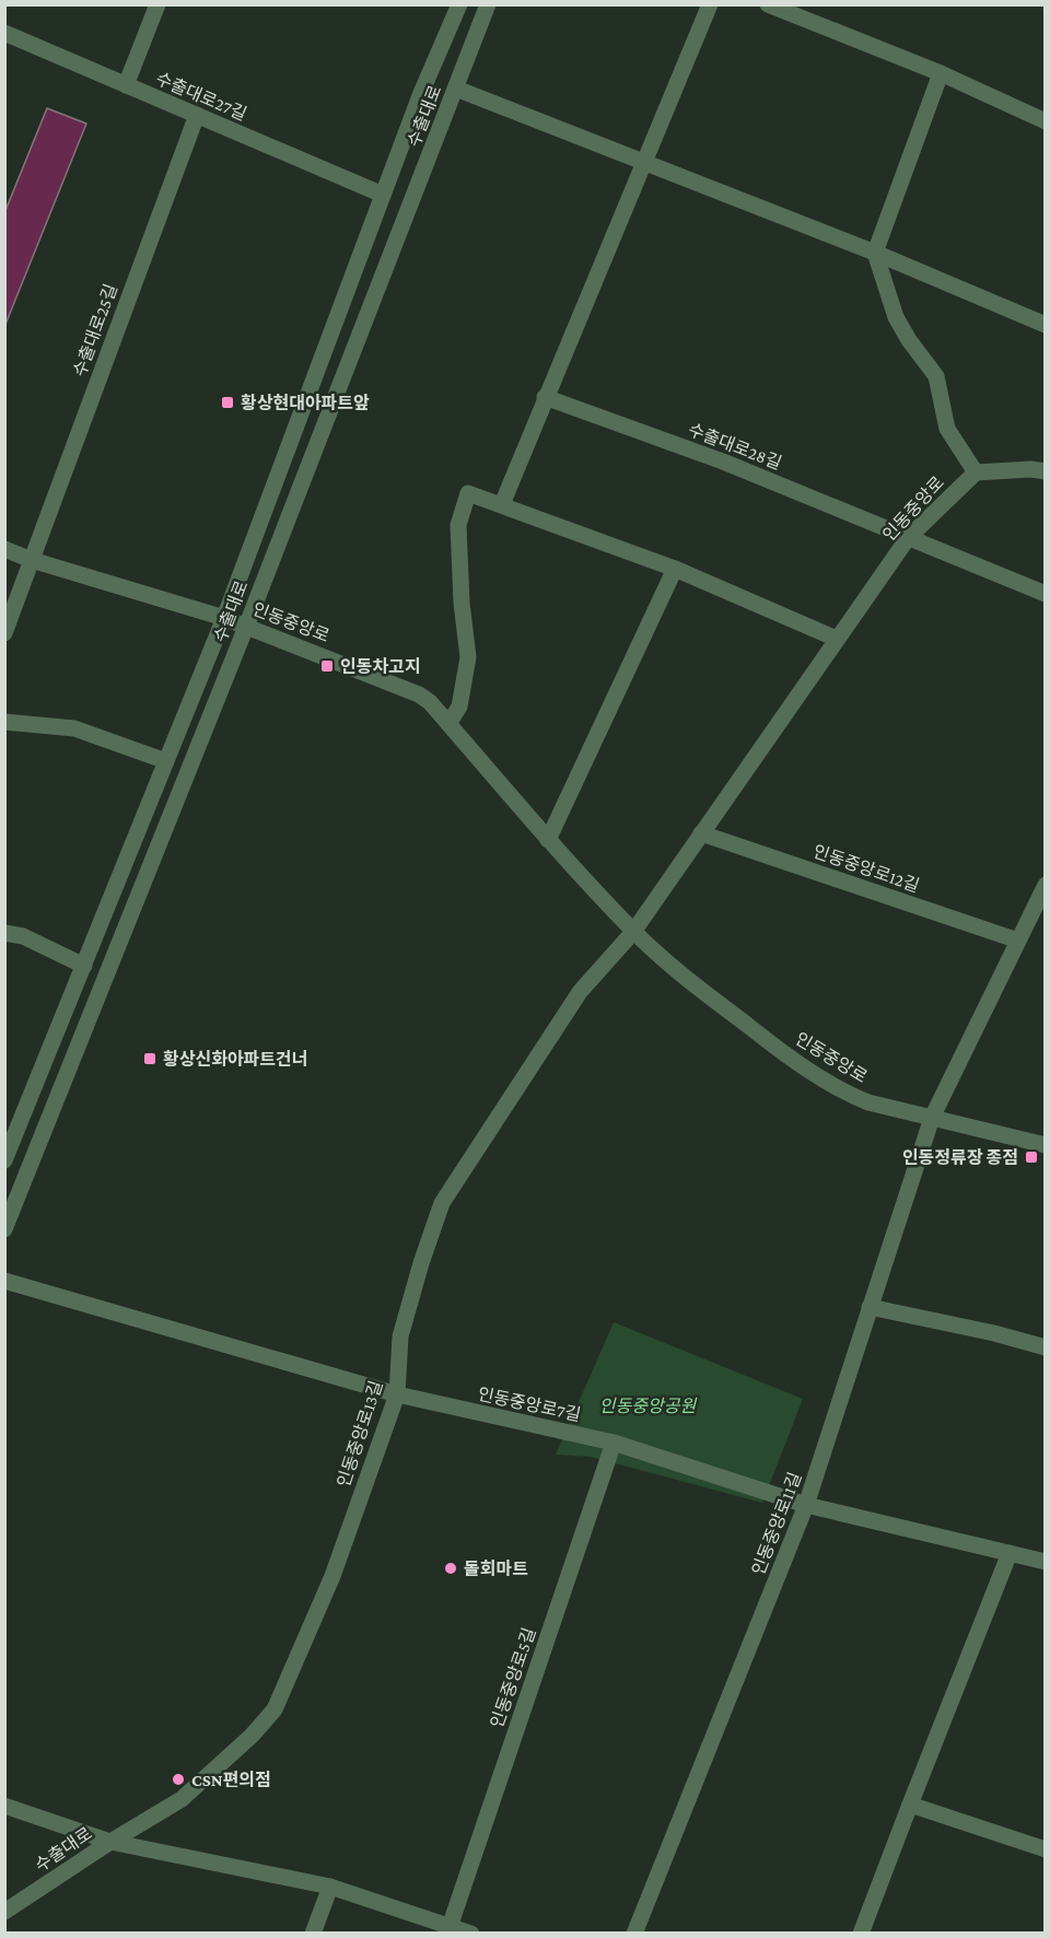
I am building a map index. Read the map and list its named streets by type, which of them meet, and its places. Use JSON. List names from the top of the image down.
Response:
{
  "streets": {
    "street": [
      "수출대로27길",
      "수출대로",
      "수출대로25길",
      "수출대로28길",
      "인동중앙로",
      "인동중앙로12길",
      "인동중앙로7길",
      "인동중앙로13길",
      "인동중앙로11길",
      "인동중앙로5길"
    ]
  },
  "crossings": [
    ["수출대로27길", "수출대로"],
    ["수출대로27길", "수출대로25길"],
    ["수출대로", "인동중앙로"],
    ["수출대로", "인동중앙로13길"],
    ["수출대로28길", "인동중앙로"],
    ["인동중앙로", "인동중앙로12길"],
    ["인동중앙로", "인동중앙로13길"],
    ["인동중앙로", "인동중앙로11길"],
    ["인동중앙로7길", "인동중앙로13길"],
    ["인동중앙로7길", "인동중앙로11길"],
    ["인동중앙로7길", "인동중앙로5길"]
  ],
  "parks": ["인동중앙공원"],
  "places": {
    "transit": [
      "황상현대아파트앞",
      "인동차고지",
      "황상신화아파트건너",
      "인동정류장 종점"
    ],
    "other": ["돌회마트", "CSN편의점"]
  }
}
